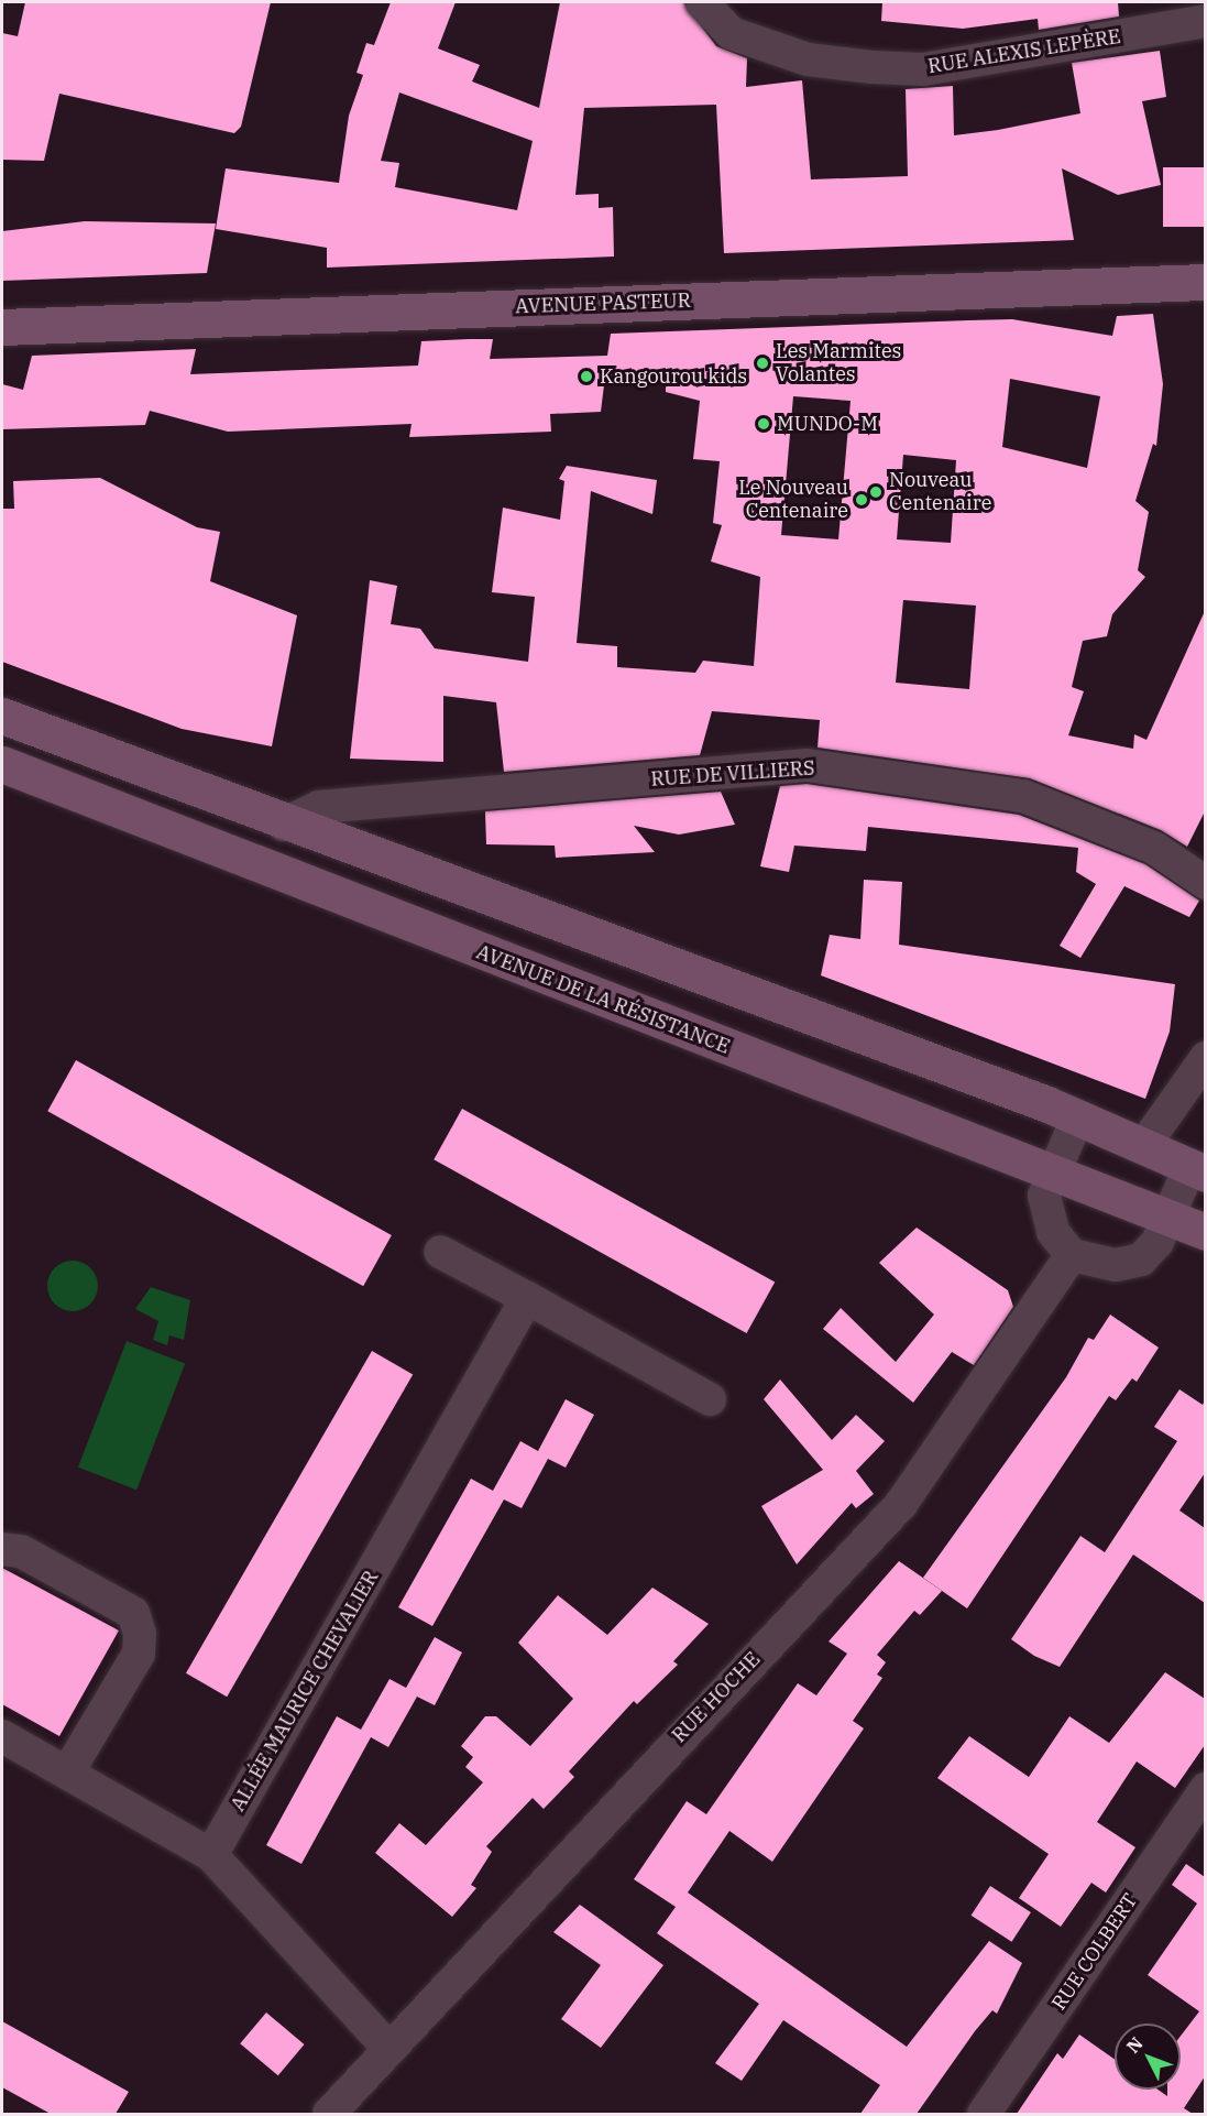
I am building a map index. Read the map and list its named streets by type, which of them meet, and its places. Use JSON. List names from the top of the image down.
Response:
{
  "streets": {
    "main road": ["AVENUE PASTEUR", "AVENUE DE LA RÉSISTANCE"],
    "street": [
      "RUE ALEXIS LEPÈRE",
      "RUE DE VILLIERS",
      "ALLÉE MAURICE CHEVALIER",
      "RUE HOCHE",
      "RUE COLBERT"
    ]
  },
  "places": [
    "Les Marmites Volantes",
    "Kangourou kids",
    "MUNDO-M",
    "Nouveau Centenaire",
    "Le Nouveau Centenaire"
  ],
  "north": "top left"
}
